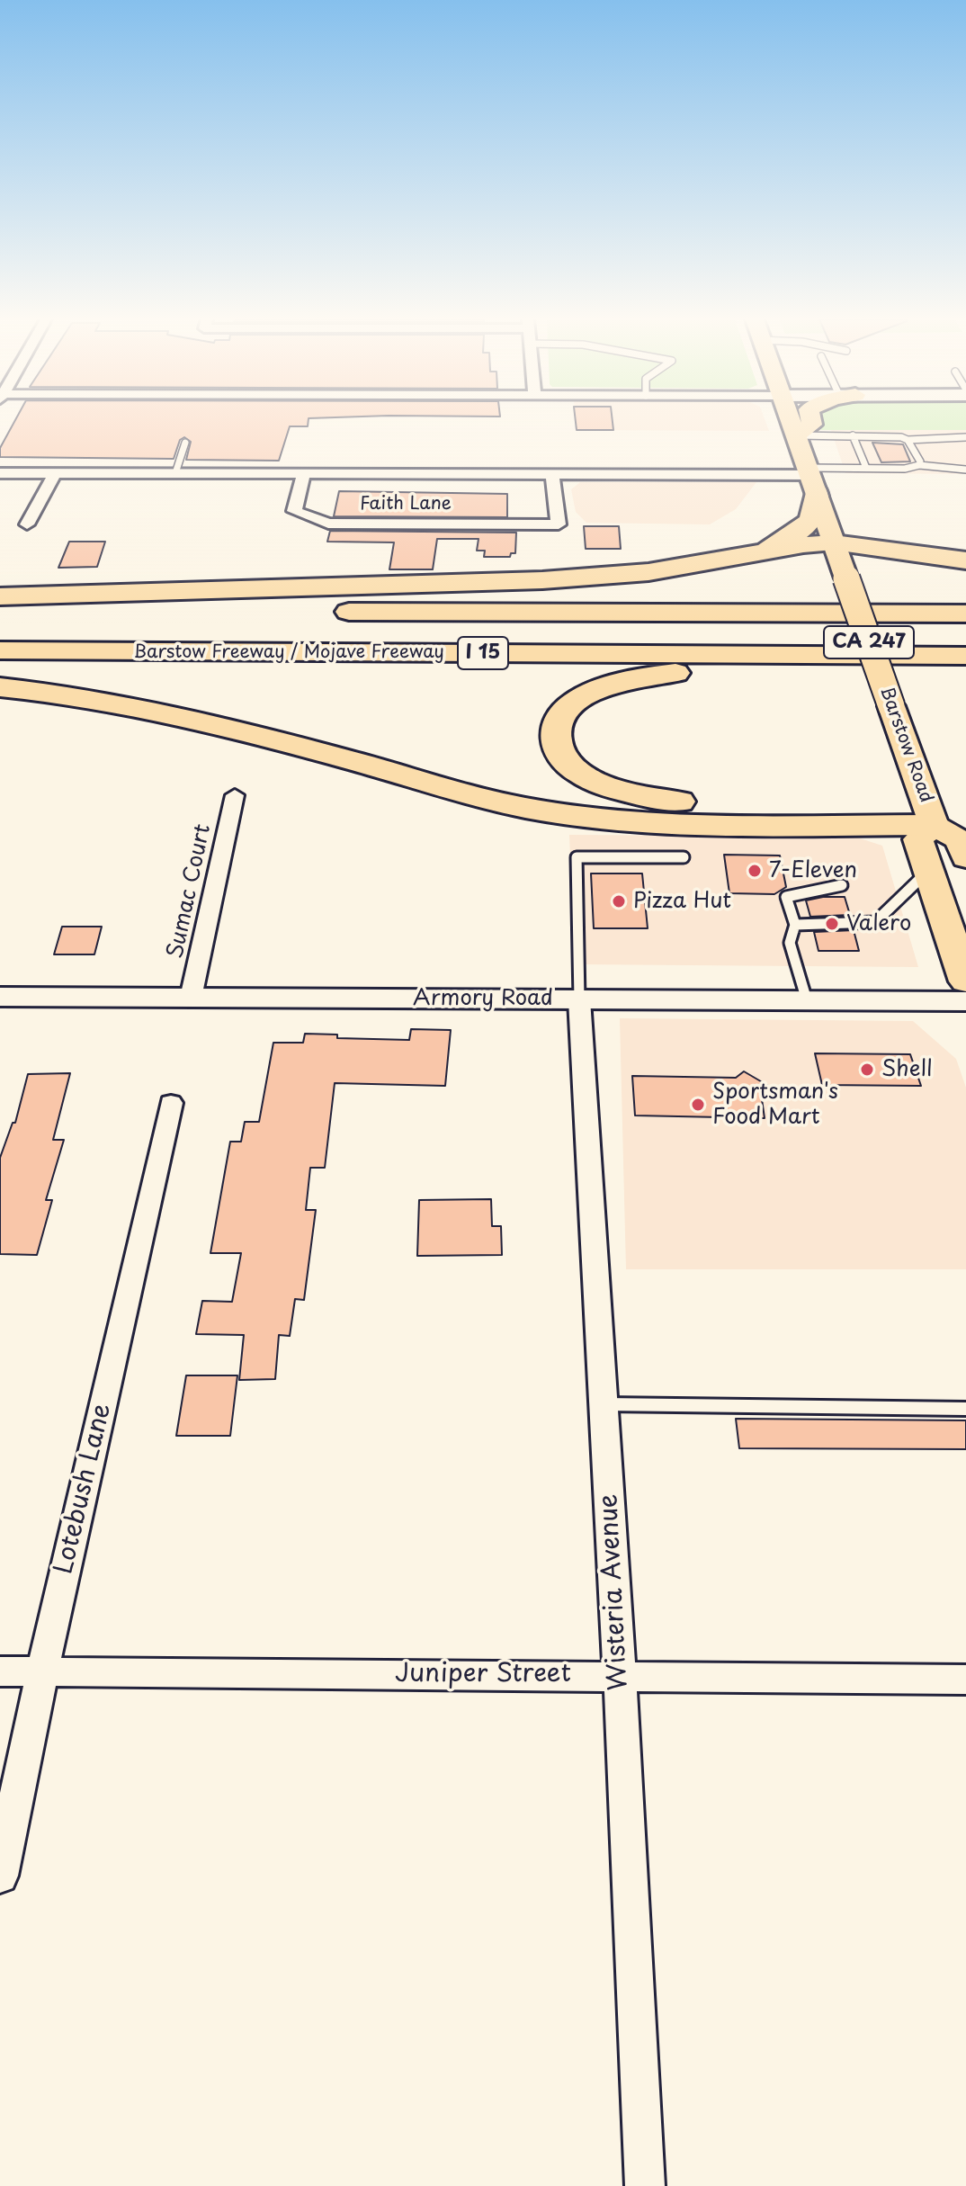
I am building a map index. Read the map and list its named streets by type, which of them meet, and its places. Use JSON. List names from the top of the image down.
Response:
{
  "streets": {
    "highway": ["Barstow Freeway / Mojave Freeway", "I 15"],
    "main road": ["CA 247", "Barstow Road"],
    "street": [
      "Faith Lane",
      "Sumac Court",
      "Armory Road",
      "Lotebush Lane",
      "Wisteria Avenue",
      "Juniper Street"
    ]
  },
  "crossings": [
    ["Sumac Court", "Armory Road"],
    ["Armory Road", "Wisteria Avenue"],
    ["Lotebush Lane", "Juniper Street"],
    ["Wisteria Avenue", "Juniper Street"]
  ],
  "places": [
    "7-Eleven",
    "Pizza Hut",
    "Valero",
    "Shell",
    "Sportsman's Food Mart"
  ]
}
